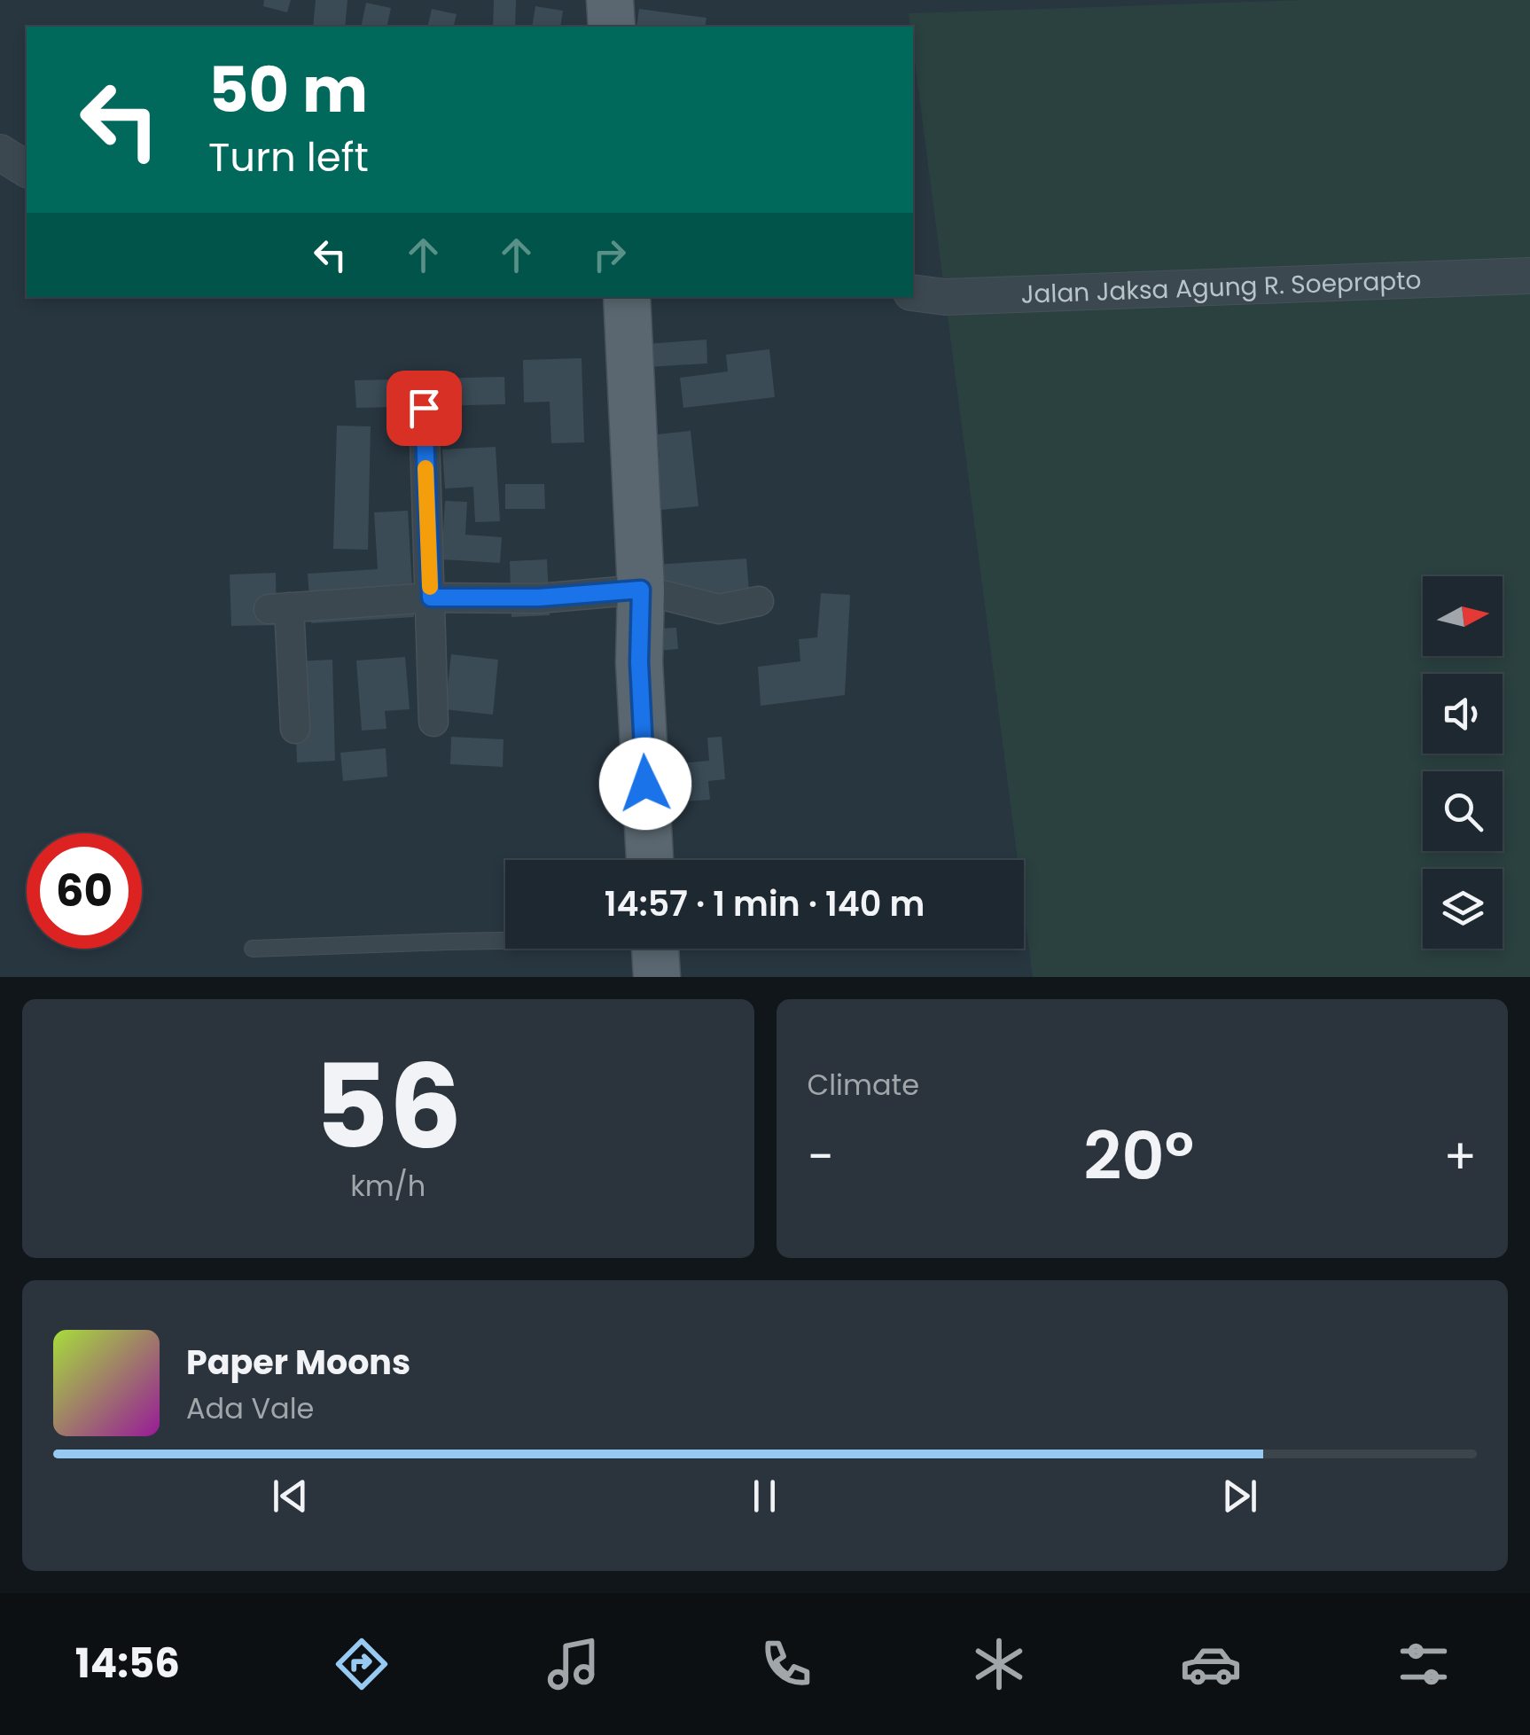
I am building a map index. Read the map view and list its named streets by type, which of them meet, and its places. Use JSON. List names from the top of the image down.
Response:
{
  "streets": {
    "street": ["Jalan Jaksa Agung R. Soeprapto"]
  },
  "north": "right",
  "page": {
    "turn": ["50 m", "Turn left"],
    "limit": "60",
    "trip": "14:57 · 1 min · 140 m",
    "tile": [
      ["56", "km/h"],
      "Climate"
    ],
    "heat": ["−", "20°", "+"],
    "song": ["Paper Moons", "Ada Vale"],
    "tabs": "14:56"
  }
}
